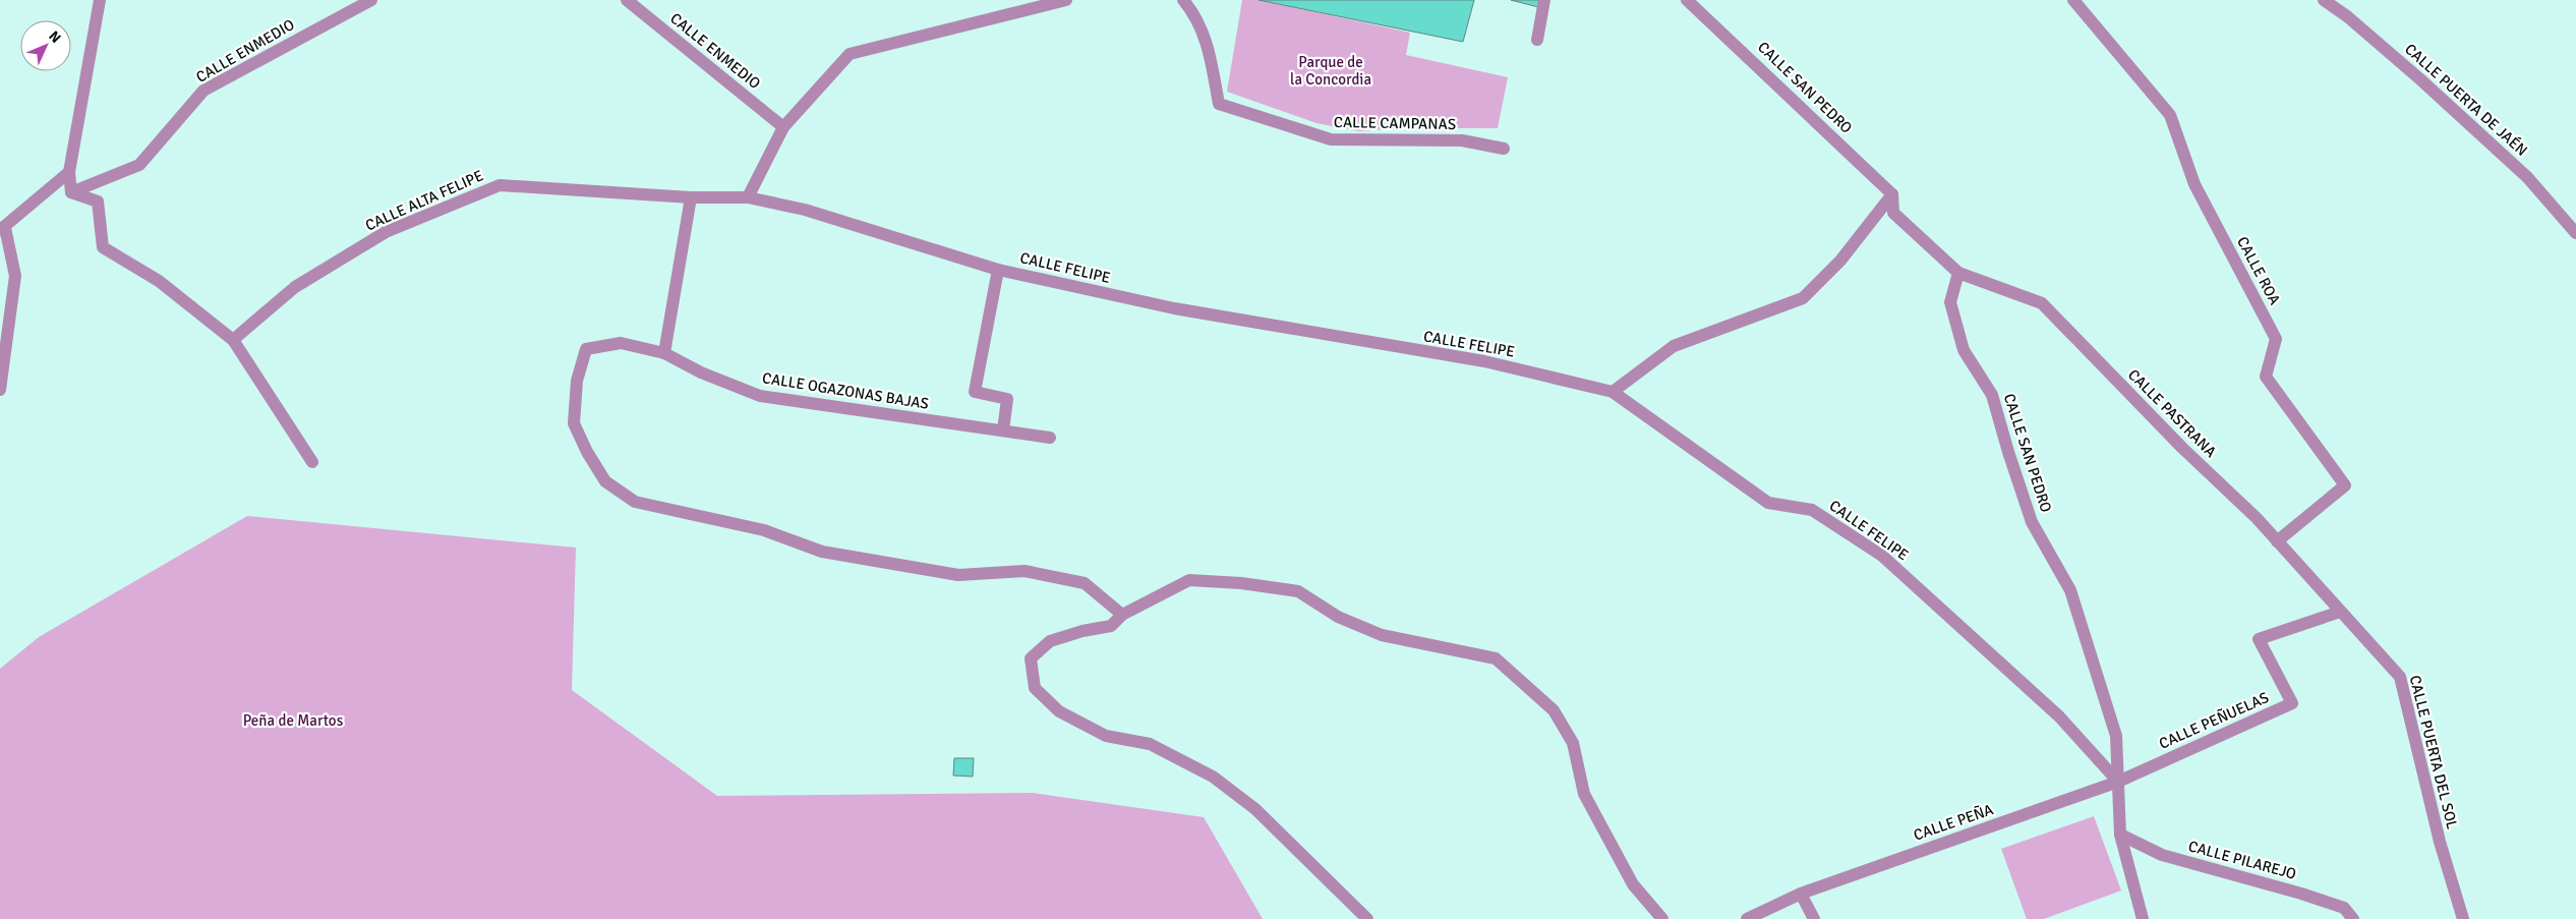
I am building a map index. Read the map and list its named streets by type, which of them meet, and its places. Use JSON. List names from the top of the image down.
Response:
{
  "streets": {
    "street": [
      "CALLE ENMEDIO",
      "CALLE SAN PEDRO",
      "CALLE PUERTA DE JAÉN",
      "CALLE CAMPANAS",
      "CALLE ALTA FELIPE",
      "CALLE FELIPE",
      "CALLE ROA",
      "CALLE OGAZONAS BAJAS",
      "CALLE PASTRANA",
      "CALLE PEÑUELAS",
      "CALLE PUERTA DEL SOL",
      "CALLE PEÑA",
      "CALLE PILAREJO"
    ]
  },
  "crossings": [
    ["CALLE SAN PEDRO", "CALLE FELIPE"],
    ["CALLE SAN PEDRO", "CALLE PASTRANA"],
    ["CALLE SAN PEDRO", "CALLE PEÑUELAS"],
    ["CALLE SAN PEDRO", "CALLE PEÑA"],
    ["CALLE SAN PEDRO", "CALLE PILAREJO"],
    ["CALLE ALTA FELIPE", "CALLE FELIPE"],
    ["CALLE FELIPE", "CALLE PEÑUELAS"],
    ["CALLE FELIPE", "CALLE PEÑA"],
    ["CALLE ROA", "CALLE PASTRANA"],
    ["CALLE PASTRANA", "CALLE PEÑUELAS"],
    ["CALLE PASTRANA", "CALLE PUERTA DEL SOL"],
    ["CALLE PEÑUELAS", "CALLE PUERTA DEL SOL"],
    ["CALLE PEÑUELAS", "CALLE PEÑA"]
  ],
  "parks": ["Parque de la Concordia", "Peña de Martos"],
  "north": "top right"
}
